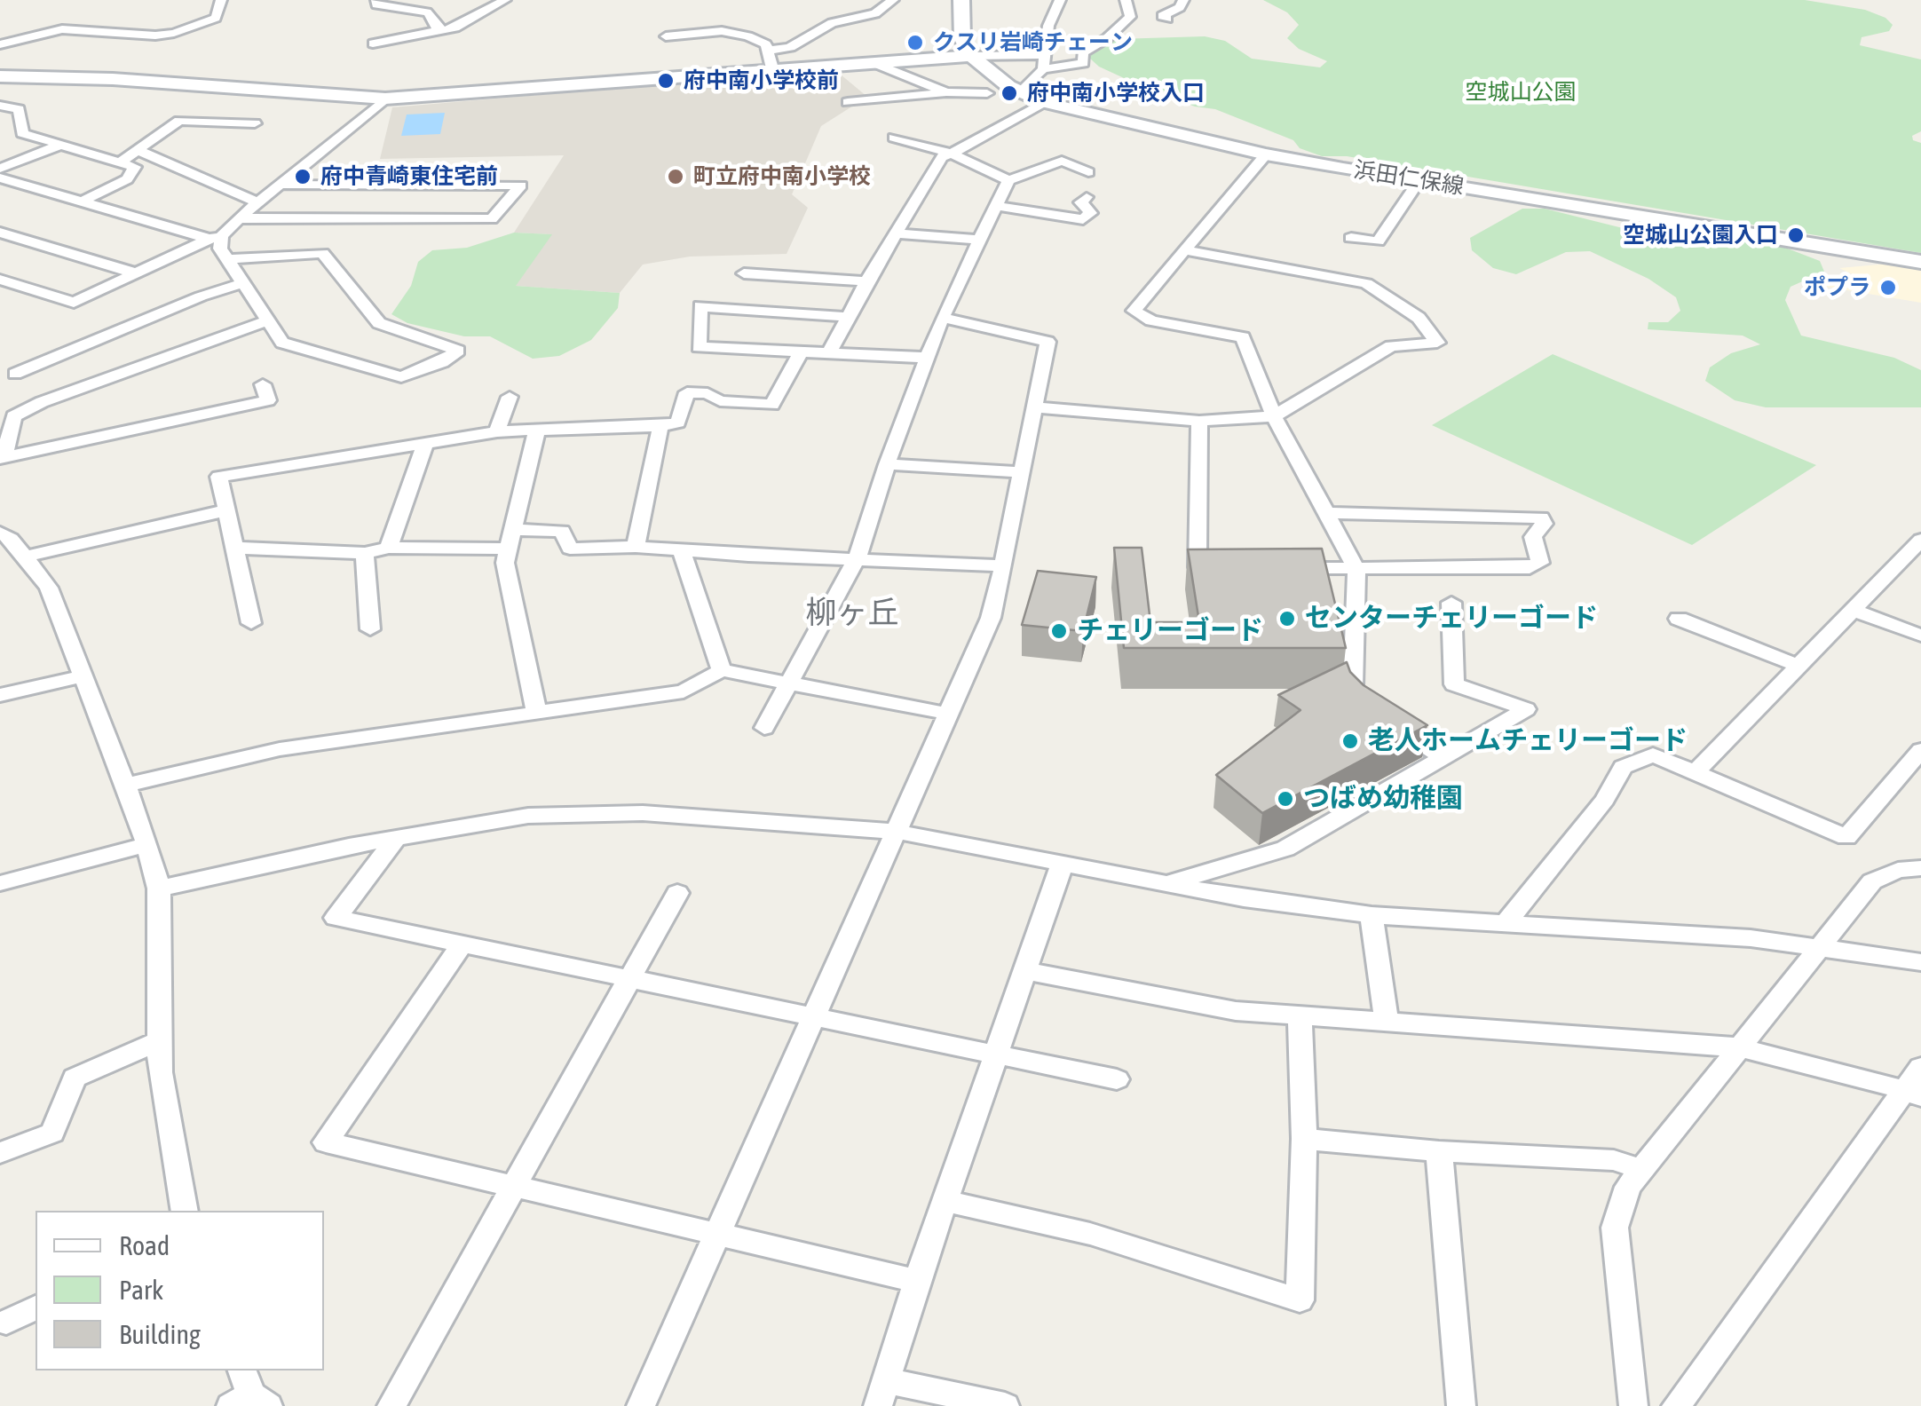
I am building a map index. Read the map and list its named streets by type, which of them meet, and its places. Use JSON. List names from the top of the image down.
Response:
{
  "streets": {
    "main road": ["浜田仁保線"]
  },
  "districts": ["柳ヶ丘"],
  "parks": ["空城山公園"],
  "places": [
    "クスリ岩崎チェーン",
    "府中南小学校前",
    "府中南小学校入口",
    "府中青崎東住宅前",
    "町立府中南小学校",
    "空城山公園入口",
    "ポプラ",
    "センターチェリーゴード",
    "チェリーゴード",
    "老人ホームチェリーゴード",
    "つばめ幼稚園"
  ],
  "legend": ["Road", "Park", "Building"]
}
